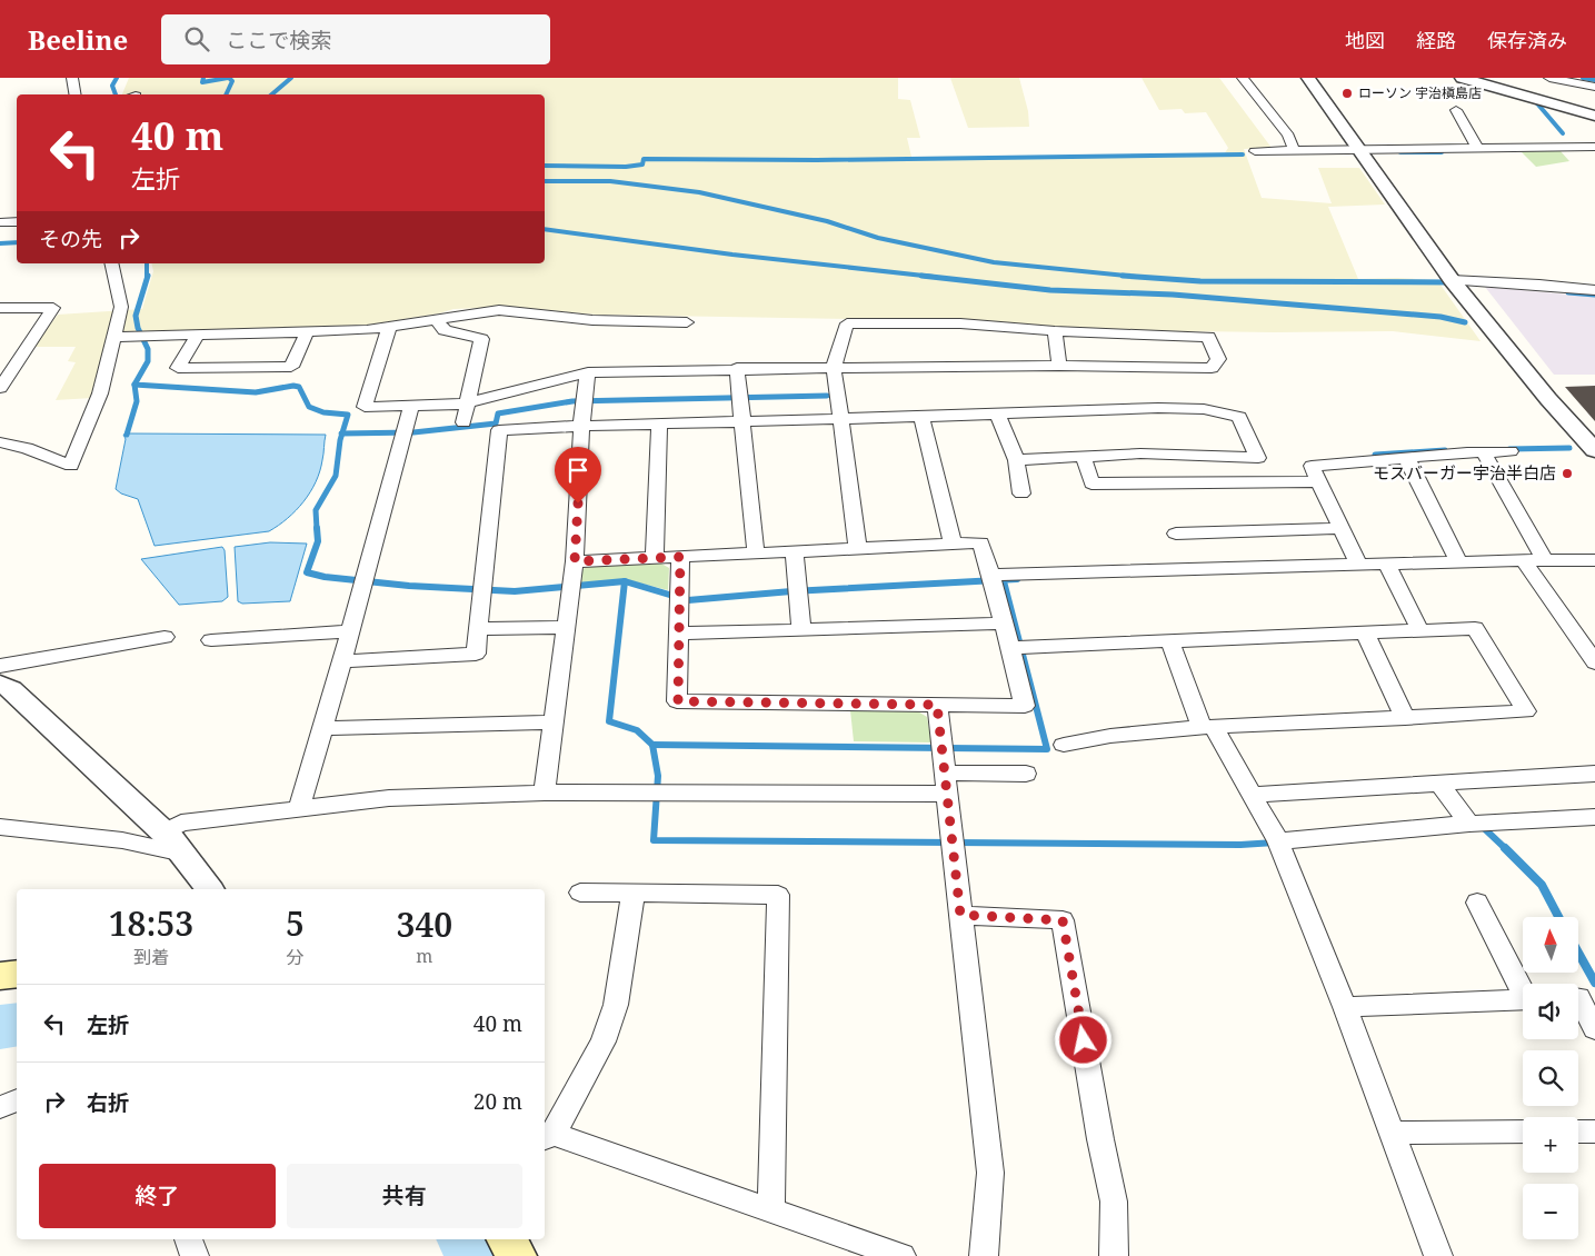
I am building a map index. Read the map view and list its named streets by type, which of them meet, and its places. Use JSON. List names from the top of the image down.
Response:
{
  "places": ["ローソン 宇治槇島店", "モスバーガー宇治半白店"],
  "north": "top",
  "page": {
    "header": "Beeline",
    "search": "ここで検索",
    "nav": ["地図", "経路", "保存済み"],
    "turn": ["40 m", "左折"],
    "then": "その先",
    "eta": [
      "18:53",
      "到着",
      "5",
      "分",
      "340",
      "m"
    ],
    "map_buttons": ["+", "−"],
    "list": [
      {
        "name": "左折",
        "value": "40 m"
      },
      {
        "name": "右折",
        "value": "20 m"
      }
    ],
    "buttons": ["終了", "共有"]
  }
}
